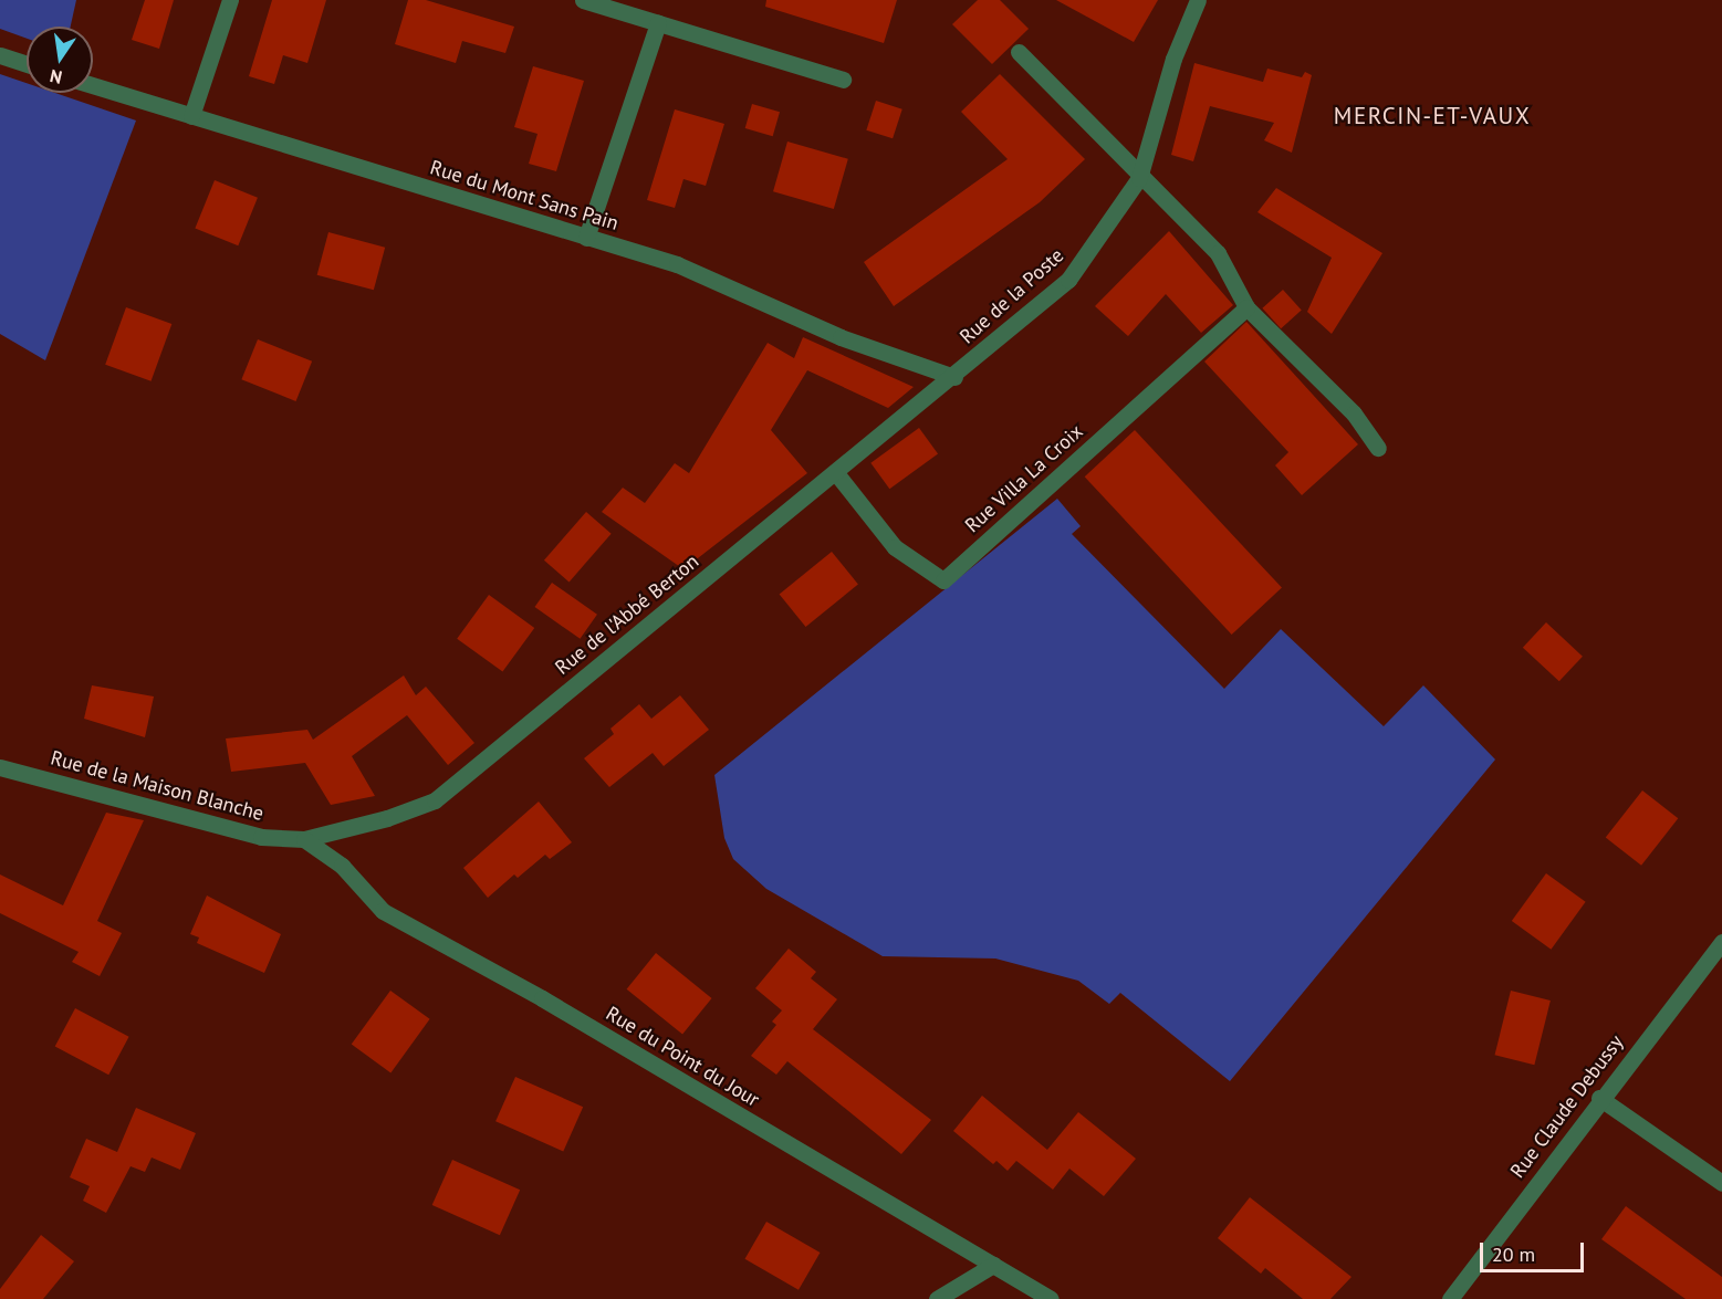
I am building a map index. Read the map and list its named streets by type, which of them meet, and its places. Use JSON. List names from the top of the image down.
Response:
{
  "streets": {
    "street": [
      "Rue du Mont Sans Pain",
      "Rue de la Poste",
      "Rue Villa La Croix",
      "Rue de l'Abbé Berton",
      "Rue de la Maison Blanche",
      "Rue du Point du Jour",
      "Rue Claude Debussy"
    ]
  },
  "crossings": [
    ["Rue du Mont Sans Pain", "Rue de la Poste"],
    ["Rue du Mont Sans Pain", "Rue de l'Abbé Berton"],
    ["Rue de la Poste", "Rue de l'Abbé Berton"],
    ["Rue Villa La Croix", "Rue de l'Abbé Berton"],
    ["Rue de l'Abbé Berton", "Rue de la Maison Blanche"],
    ["Rue de l'Abbé Berton", "Rue du Point du Jour"],
    ["Rue de la Maison Blanche", "Rue du Point du Jour"]
  ],
  "districts": ["MERCIN-ET-VAUX"],
  "scale_bar": "20 m",
  "north": "bottom"
}
